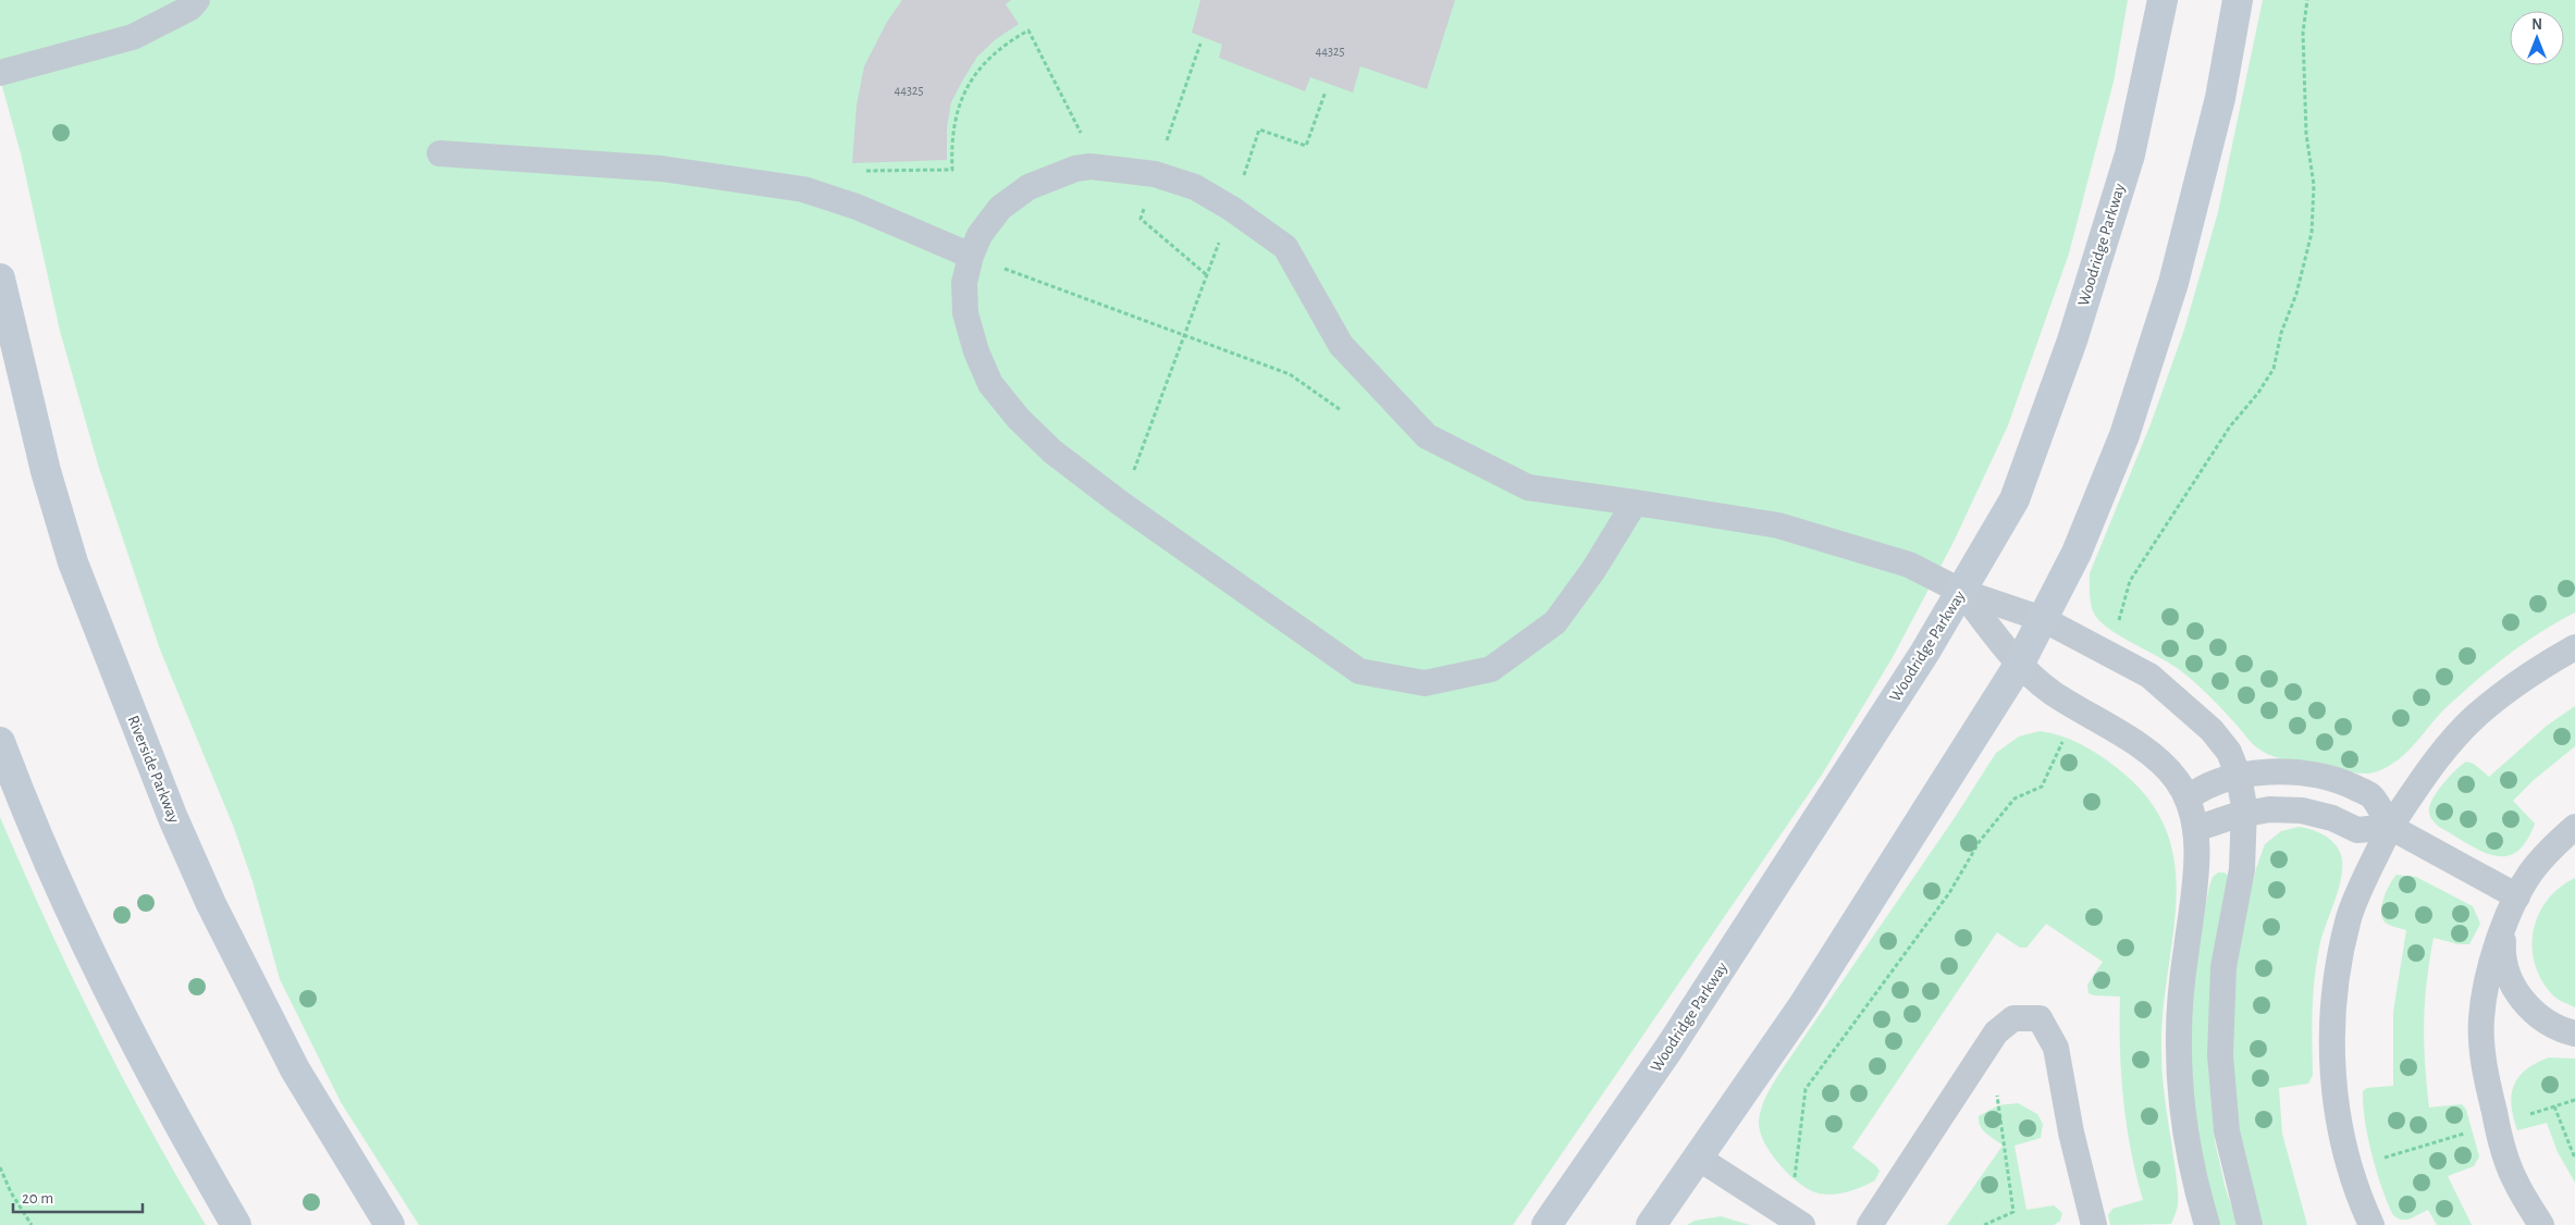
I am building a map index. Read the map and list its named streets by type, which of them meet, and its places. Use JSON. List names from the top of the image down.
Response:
{
  "streets": {
    "street": ["Woodridge Parkway", "Riverside Parkway"]
  },
  "house_numbers": ["44325", "44325"],
  "scale_bar": "20 m",
  "north": "top"
}
